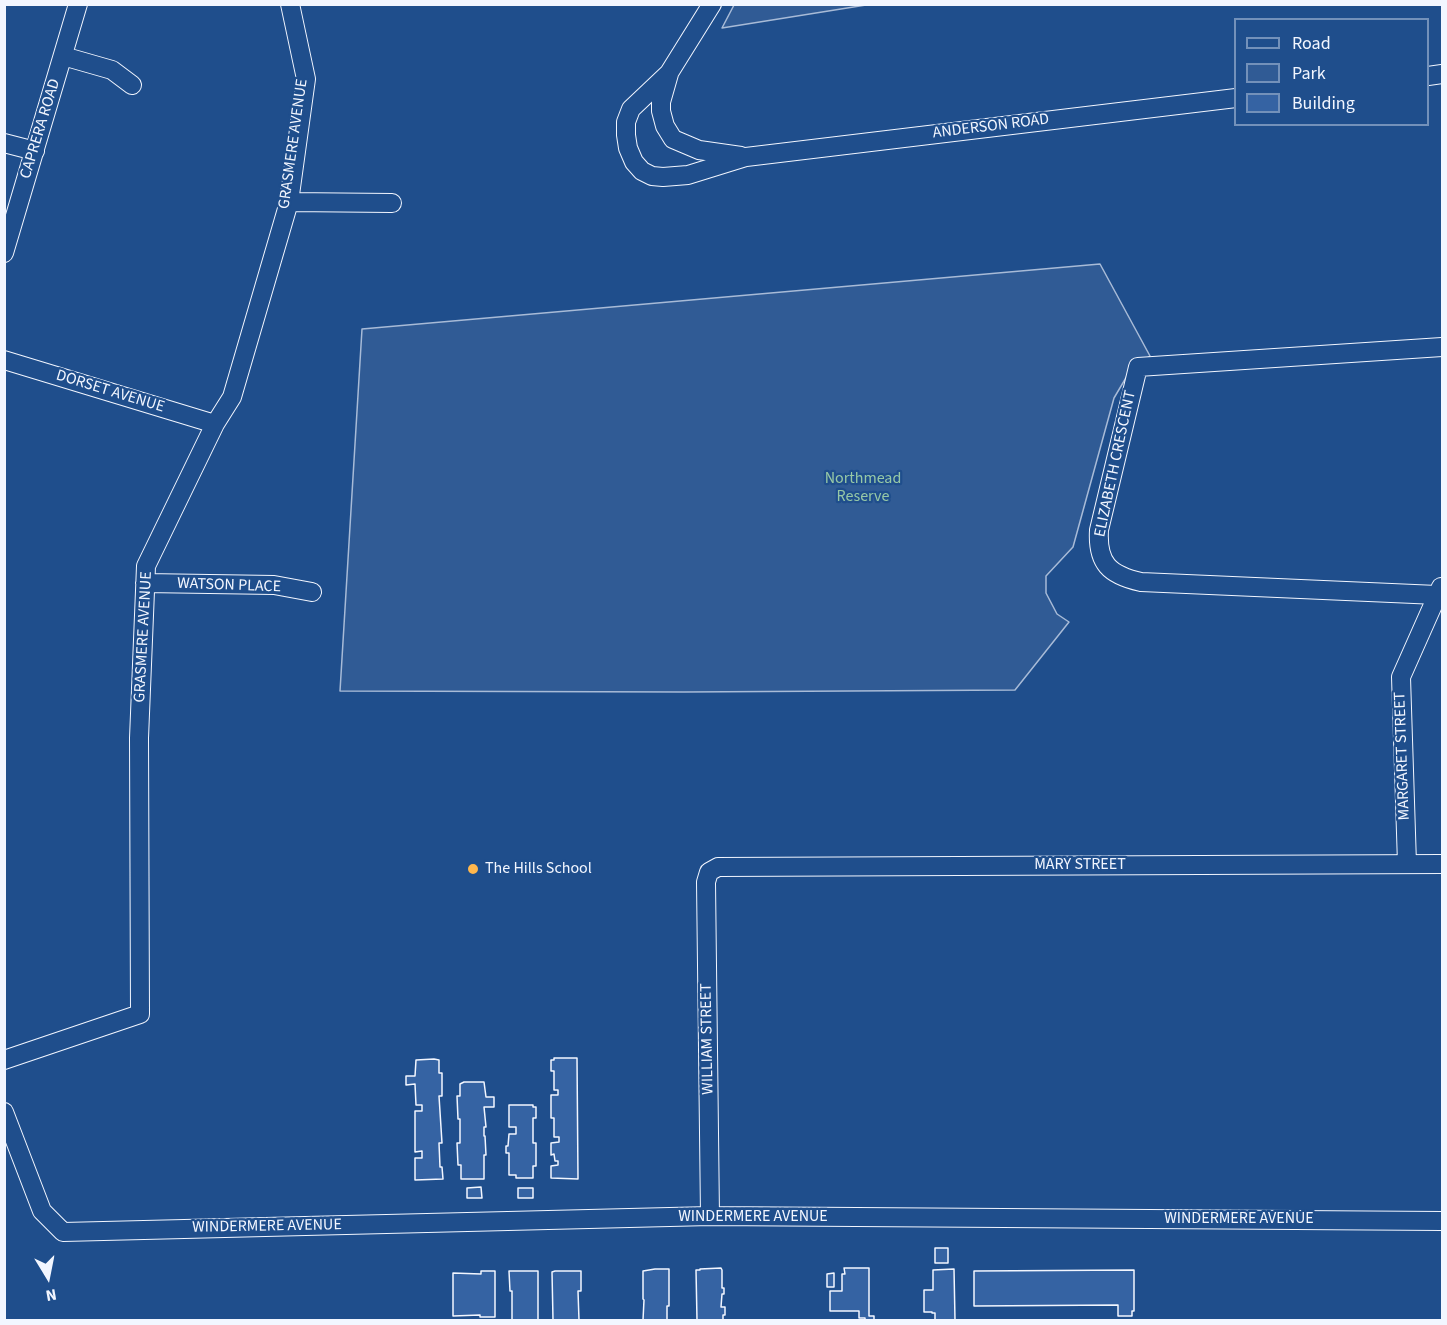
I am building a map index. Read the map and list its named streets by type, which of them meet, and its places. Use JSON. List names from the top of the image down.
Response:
{
  "streets": {
    "street": [
      "ANDERSON ROAD",
      "CAPRERA ROAD",
      "GRASMERE AVENUE",
      "DORSET AVENUE",
      "ELIZABETH CRESCENT",
      "WATSON PLACE",
      "MARGARET STREET",
      "MARY STREET",
      "WILLIAM STREET",
      "WINDERMERE AVENUE"
    ]
  },
  "crossings": [
    ["GRASMERE AVENUE", "DORSET AVENUE"],
    ["GRASMERE AVENUE", "WATSON PLACE"],
    ["ELIZABETH CRESCENT", "MARGARET STREET"],
    ["MARGARET STREET", "MARY STREET"],
    ["MARY STREET", "WILLIAM STREET"],
    ["WILLIAM STREET", "WINDERMERE AVENUE"]
  ],
  "parks": ["Northmead Reserve"],
  "places": ["The Hills School"],
  "legend": ["Road", "Park", "Building"],
  "north": "bottom"
}
